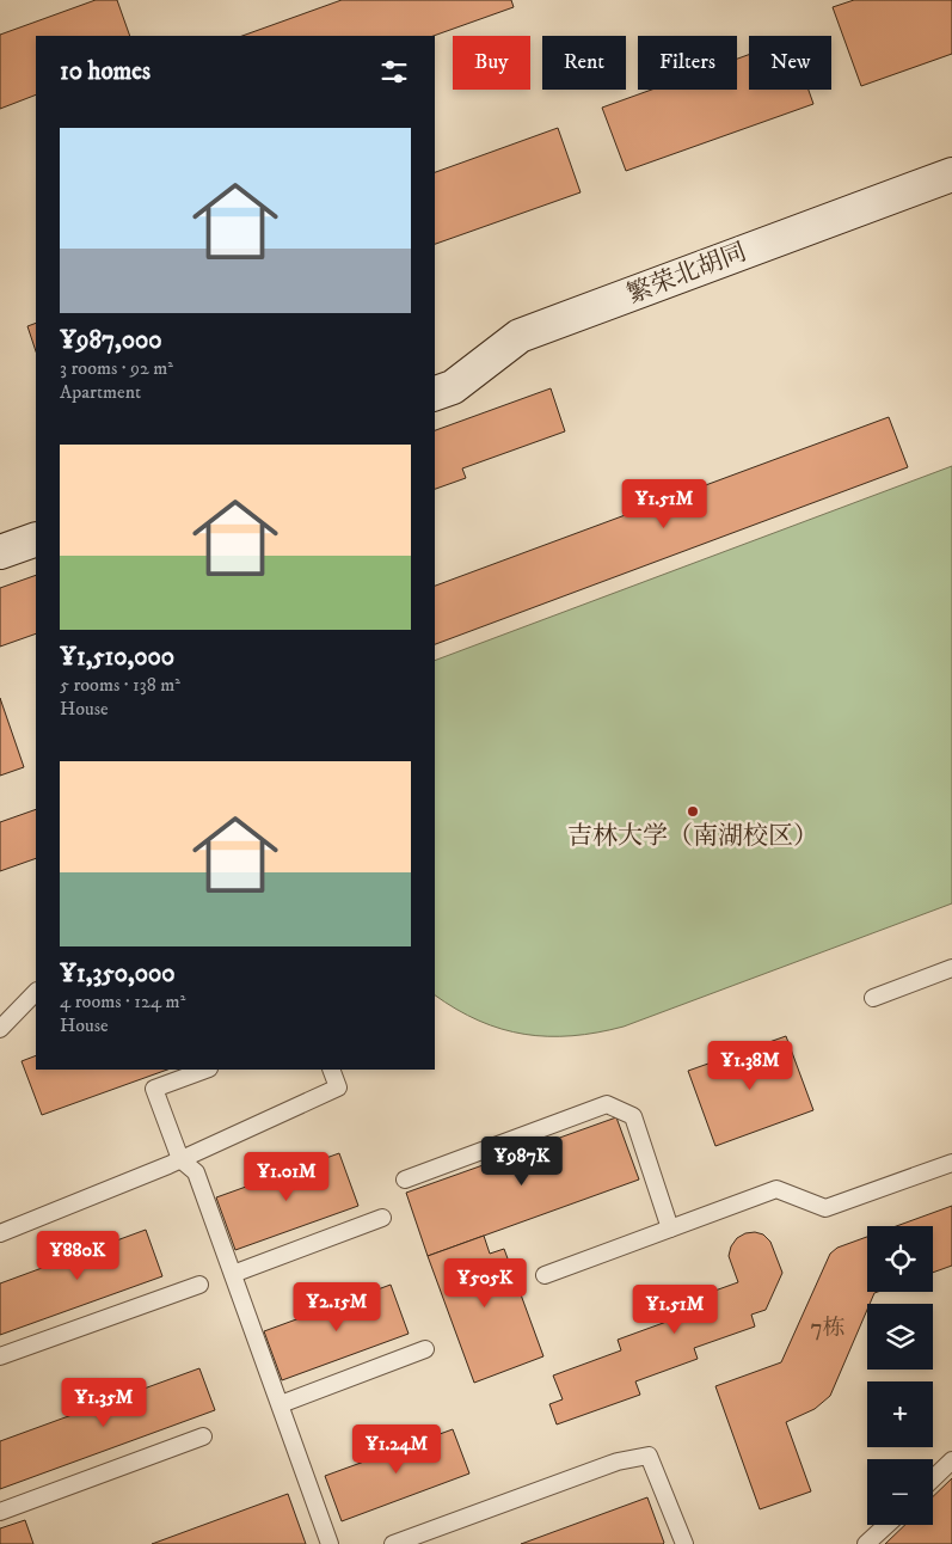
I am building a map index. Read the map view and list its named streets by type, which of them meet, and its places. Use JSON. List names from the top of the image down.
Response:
{
  "streets": {
    "street": ["繁荣北胡同"]
  },
  "places": ["吉林大学（南湖校区）"],
  "house_numbers": ["7栋"],
  "page": {
    "chip": [
      "Buy",
      "Rent",
      "Filters",
      "New"
    ],
    "heading": "10 homes",
    "list": [
      {
        "name": "¥987,000",
        "note": "3 rooms · 92 m² · Apartment"
      },
      {
        "name": "¥1,510,000",
        "note": "5 rooms · 138 m² · House"
      },
      {
        "name": "¥1,350,000",
        "note": "4 rooms · 124 m² · House"
      }
    ],
    "price": [
      "¥1.51M",
      "¥1.38M",
      "¥987K",
      "¥1.01M",
      "¥880K",
      "¥505K",
      "¥2.15M",
      "¥1.51M",
      "¥1.35M",
      "¥1.24M"
    ],
    "map_buttons": ["+", "−"]
  }
}
